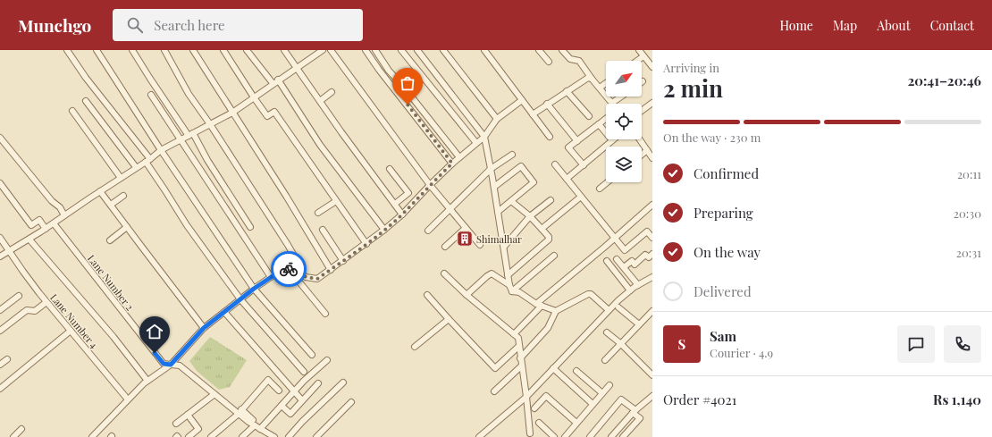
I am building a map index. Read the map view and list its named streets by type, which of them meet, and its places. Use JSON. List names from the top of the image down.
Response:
{
  "streets": {
    "street": ["Lane Number 2", "Lane Number 4"]
  },
  "places": {
    "building": ["Shimalhar"]
  },
  "north": "top right",
  "page": {
    "header": "Munchgo",
    "search": "Search here",
    "nav": [
      "Home",
      "Map",
      "About",
      "Contact"
    ],
    "heading": ["2 min", "Arriving in", "20:41–20:46"],
    "panel": [
      "Sam",
      "Courier · 4.9",
      "Order #4021",
      "Rs 1,140"
    ],
    "bar": "On the way · 230 m",
    "list": [
      ["Confirmed", "20:11"],
      ["Preparing", "20:30"],
      ["On the way", "20:31"],
      "Delivered"
    ],
    "round": "S"
  }
}
